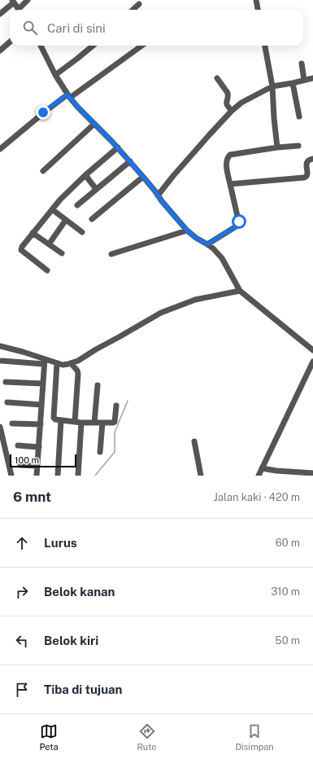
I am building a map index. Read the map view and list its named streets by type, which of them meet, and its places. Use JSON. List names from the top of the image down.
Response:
{
  "scale_bar": "100 m",
  "page": {
    "search": "Cari di sini",
    "scale": "100 m",
    "heading": ["6 mnt", "Jalan kaki · 420 m"],
    "list": [
      ["Lurus", "60 m"],
      ["Belok kanan", "310 m"],
      ["Belok kiri", "50 m"],
      "Tiba di tujuan"
    ],
    "nav": ["Peta", "Rute", "Disimpan"]
  }
}
